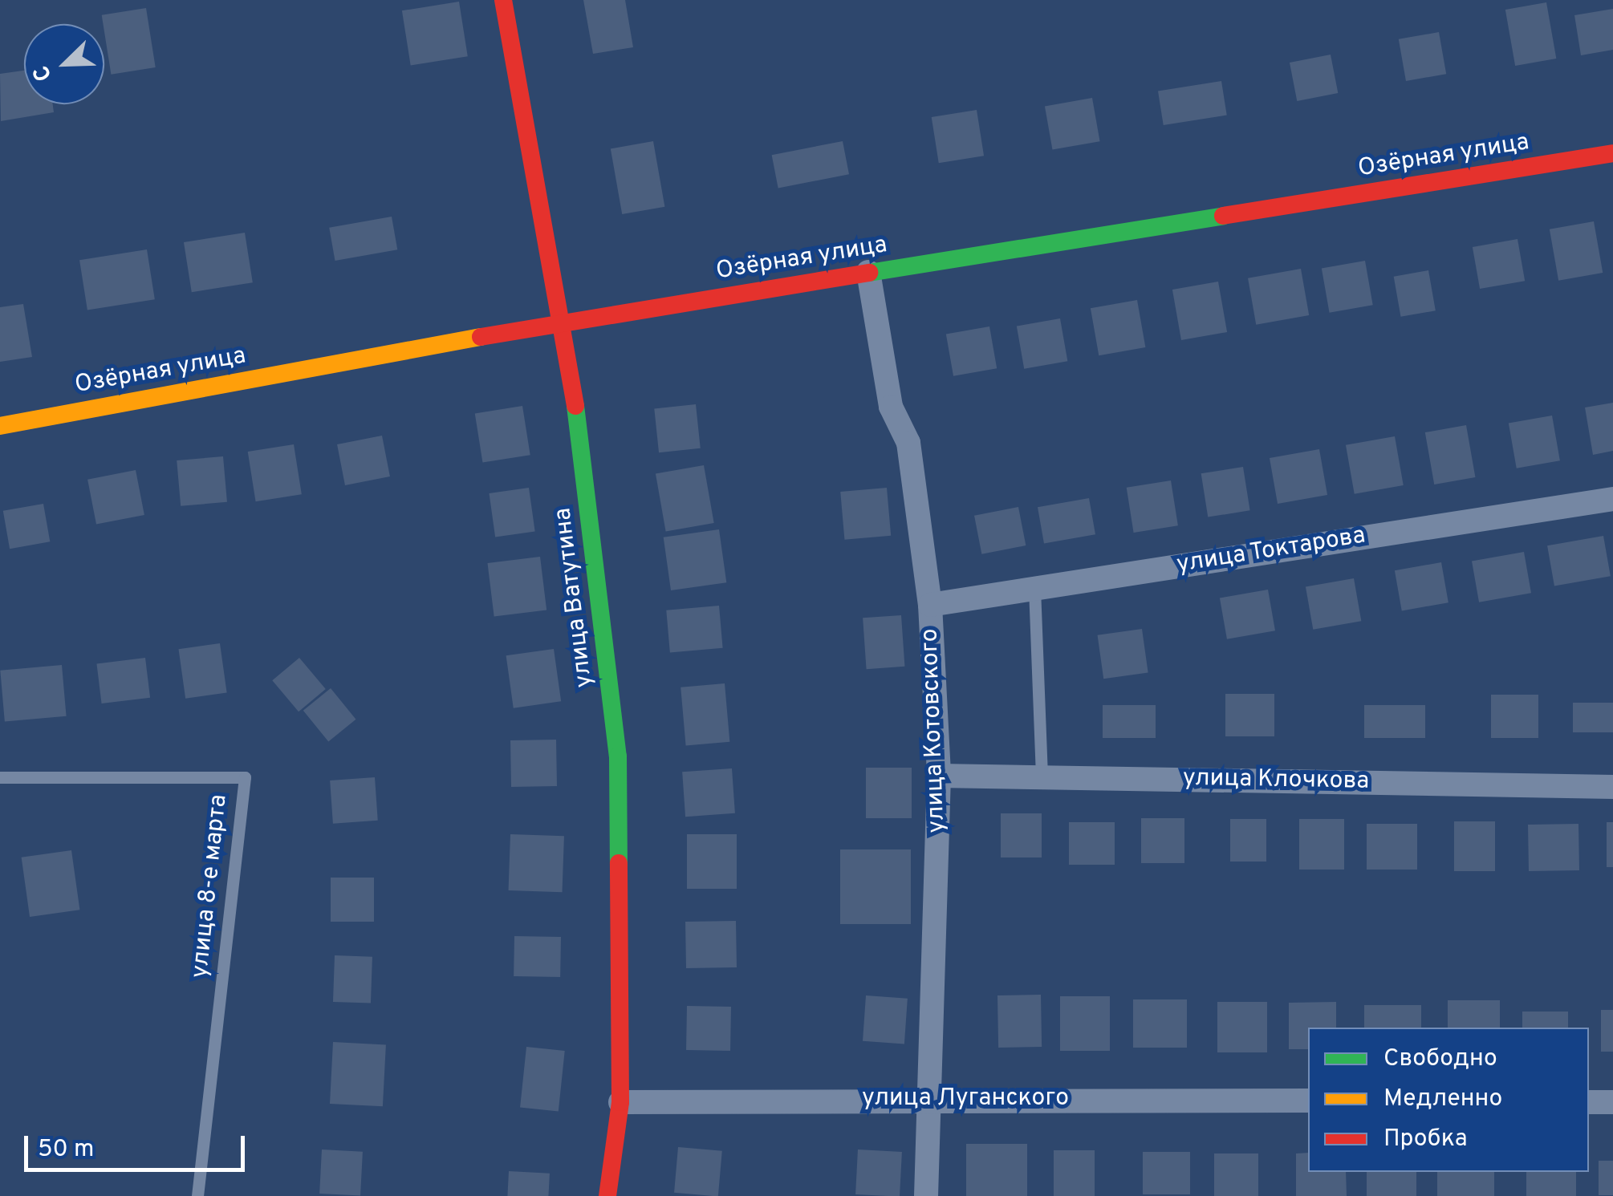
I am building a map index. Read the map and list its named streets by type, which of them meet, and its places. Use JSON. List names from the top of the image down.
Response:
{
  "streets": {
    "street": [
      "Озёрная улица",
      "улица Токтарова",
      "улица Ватутина",
      "улица Котовского",
      "улица Клочкова",
      "улица Луганского"
    ],
    "lane": ["улица 8-е марта"]
  },
  "crossings": [
    ["Озёрная улица", "улица Ватутина"],
    ["Озёрная улица", "улица Котовского"],
    ["улица Токтарова", "улица Котовского"],
    ["улица Ватутина", "улица Луганского"],
    ["улица Котовского", "улица Клочкова"],
    ["улица Котовского", "улица Луганского"]
  ],
  "legend": ["Свободно", "Медленно", "Пробка"],
  "scale_bar": "50 m",
  "north": "bottom left"
}
